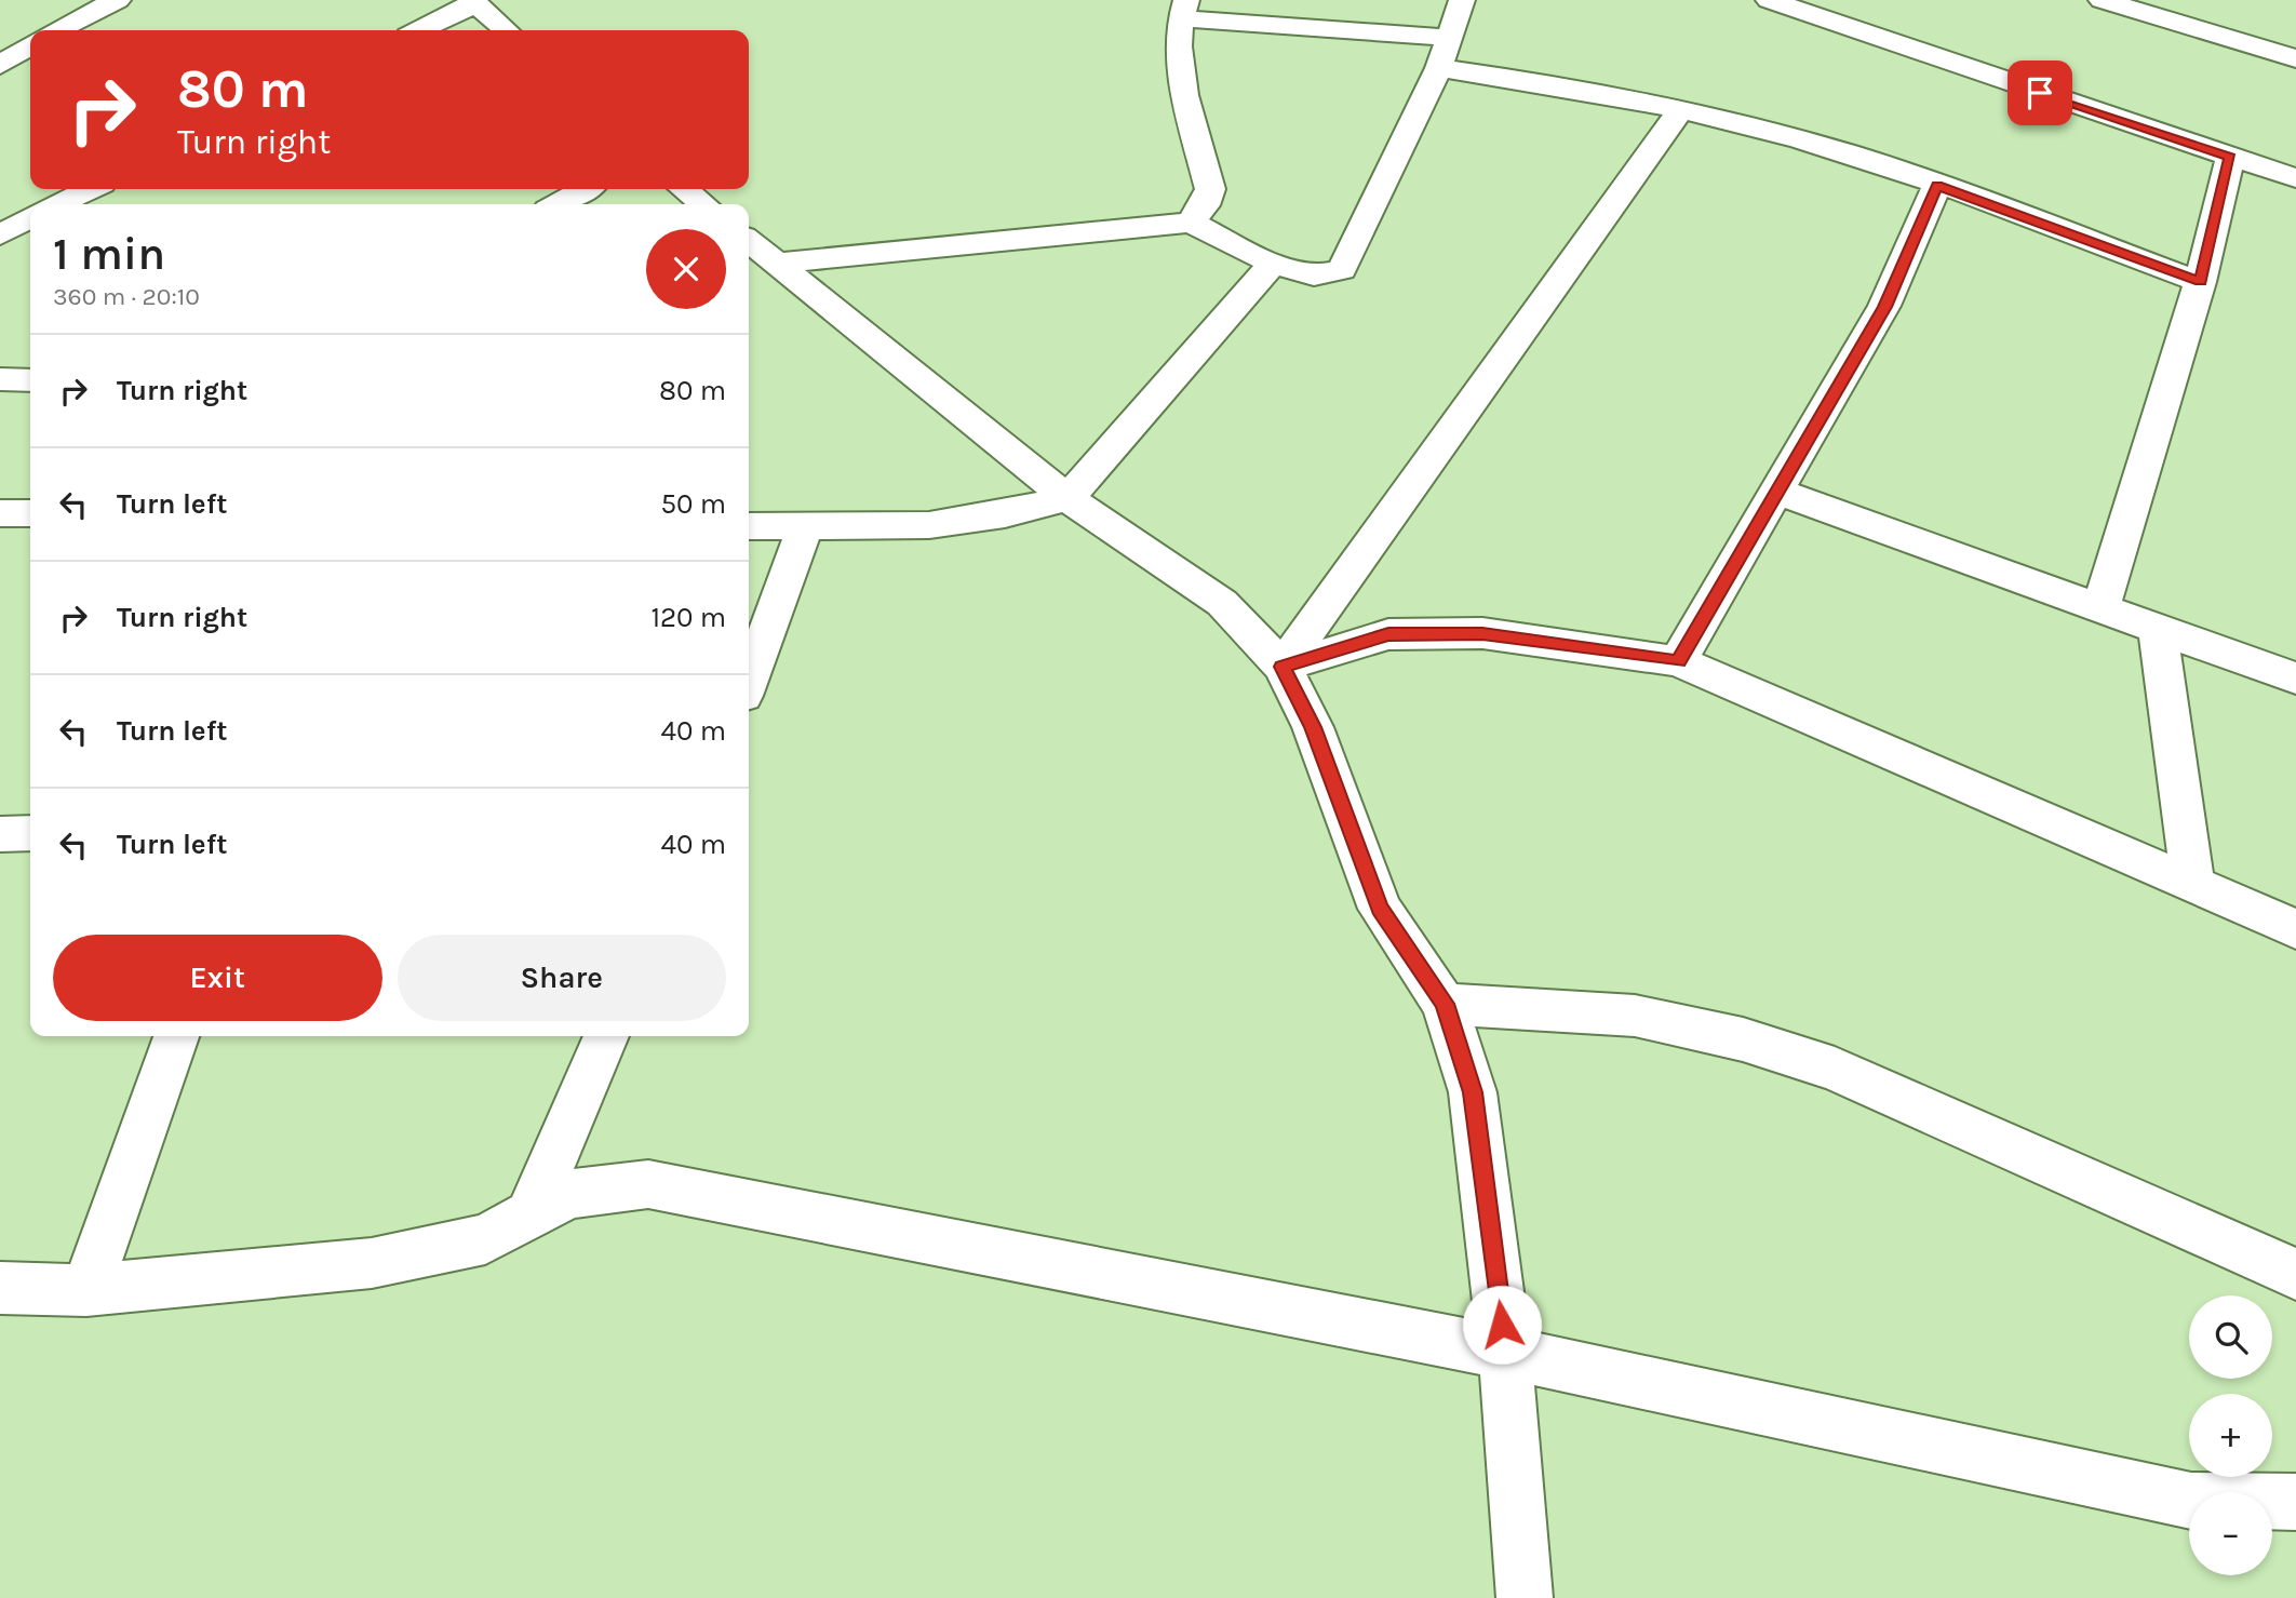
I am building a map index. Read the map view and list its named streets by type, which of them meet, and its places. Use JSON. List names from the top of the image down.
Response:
{
  "page": {
    "turn": ["80 m", "Turn right"],
    "heading": ["1 min", "360 m · 20:10"],
    "list": [
      {
        "name": "Turn right",
        "value": "80 m"
      },
      {
        "name": "Turn left",
        "value": "50 m"
      },
      {
        "name": "Turn right",
        "value": "120 m"
      },
      {
        "name": "Turn left",
        "value": "40 m"
      },
      {
        "name": "Turn left",
        "value": "40 m"
      }
    ],
    "buttons": ["Exit", "Share"],
    "map_buttons": ["+", "−"]
  }
}
